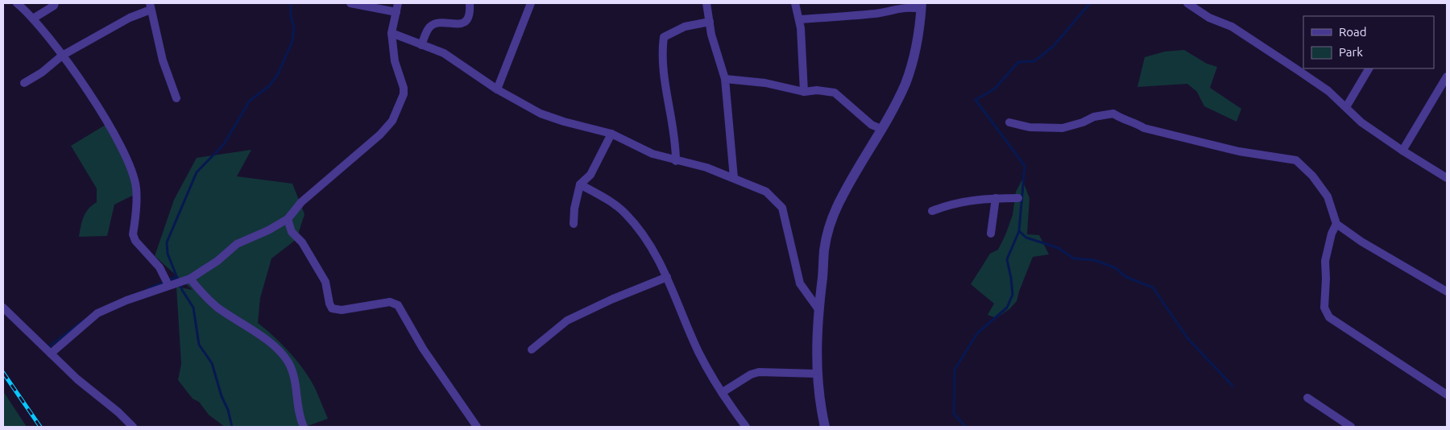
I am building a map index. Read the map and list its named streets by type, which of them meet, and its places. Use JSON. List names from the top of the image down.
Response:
{
  "legend": ["Road", "Park"]
}
